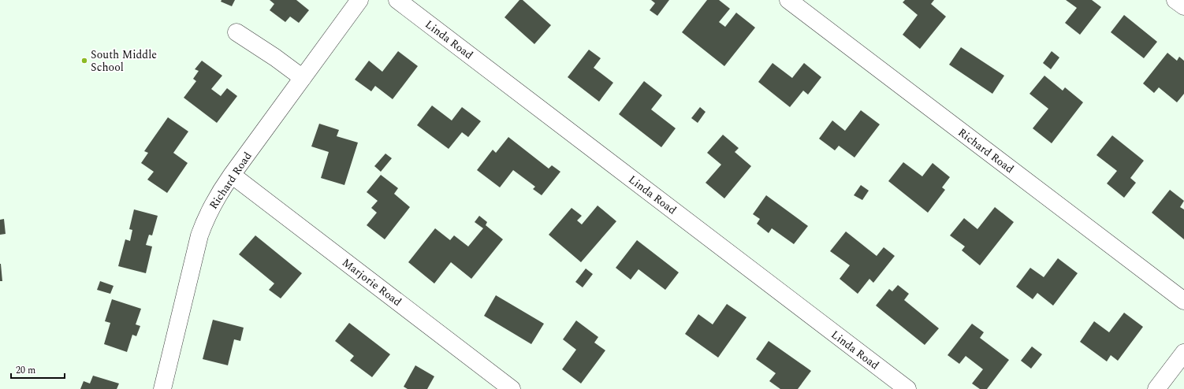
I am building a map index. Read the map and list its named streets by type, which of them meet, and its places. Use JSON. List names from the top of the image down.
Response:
{
  "streets": {
    "street": ["Linda Road", "Richard Road", "Marjorie Road"]
  },
  "crossings": [
    ["Richard Road", "Marjorie Road"]
  ],
  "places": ["South Middle School"],
  "scale_bar": "20 m"
}
